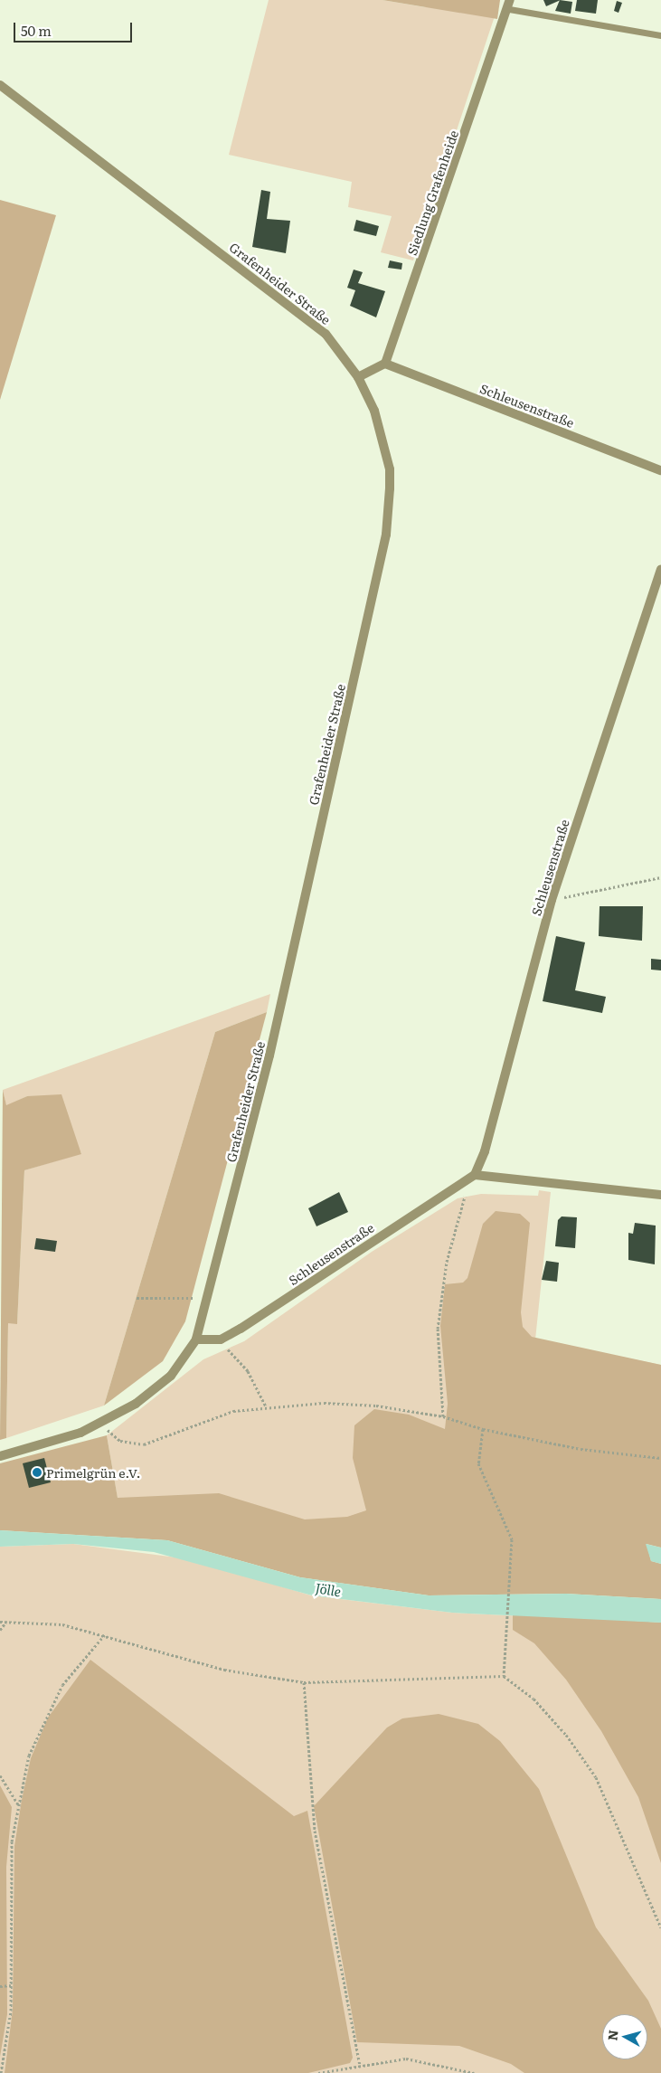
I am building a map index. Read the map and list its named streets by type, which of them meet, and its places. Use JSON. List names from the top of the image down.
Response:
{
  "streets": {
    "street": ["Siedlung Grafenheide", "Grafenheider Straße", "Schleusenstraße"]
  },
  "crossings": [
    ["Siedlung Grafenheide", "Schleusenstraße"]
  ],
  "water": ["Jölle"],
  "places": ["Primelgrün e.V."],
  "scale_bar": "50 m",
  "north": "left"
}
